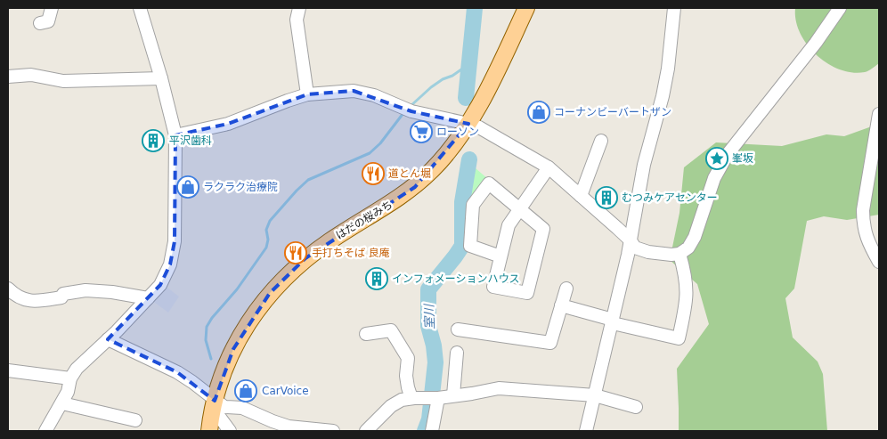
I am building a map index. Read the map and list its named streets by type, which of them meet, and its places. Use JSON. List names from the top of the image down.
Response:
{
  "streets": {
    "main road": ["はだの桜みち"]
  },
  "water": ["室川"],
  "places": {
    "shop": ["コーナンビーバートザン", "ラクラク治療院", "CarVoice"],
    "supermarket": ["ローソン"],
    "building": ["平沢歯科", "むつみケアセンター", "インフォメーションハウス"],
    "place": ["峯坂"],
    "restaurant": ["道とん堀", "手打ちそば 良庵"]
  }
}
